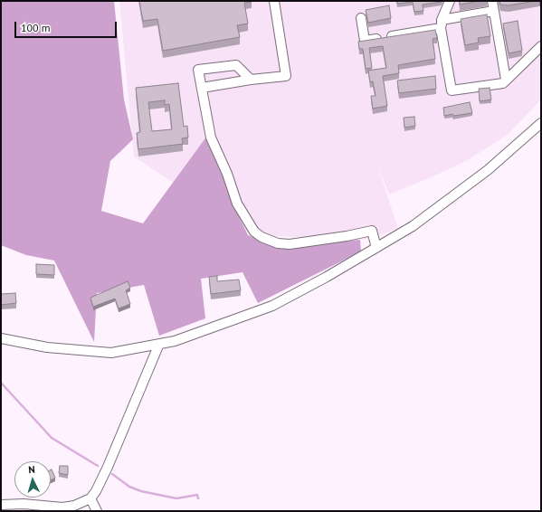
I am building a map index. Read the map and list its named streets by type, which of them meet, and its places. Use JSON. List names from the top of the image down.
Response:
{
  "scale_bar": "100 m",
  "north": "top"
}
